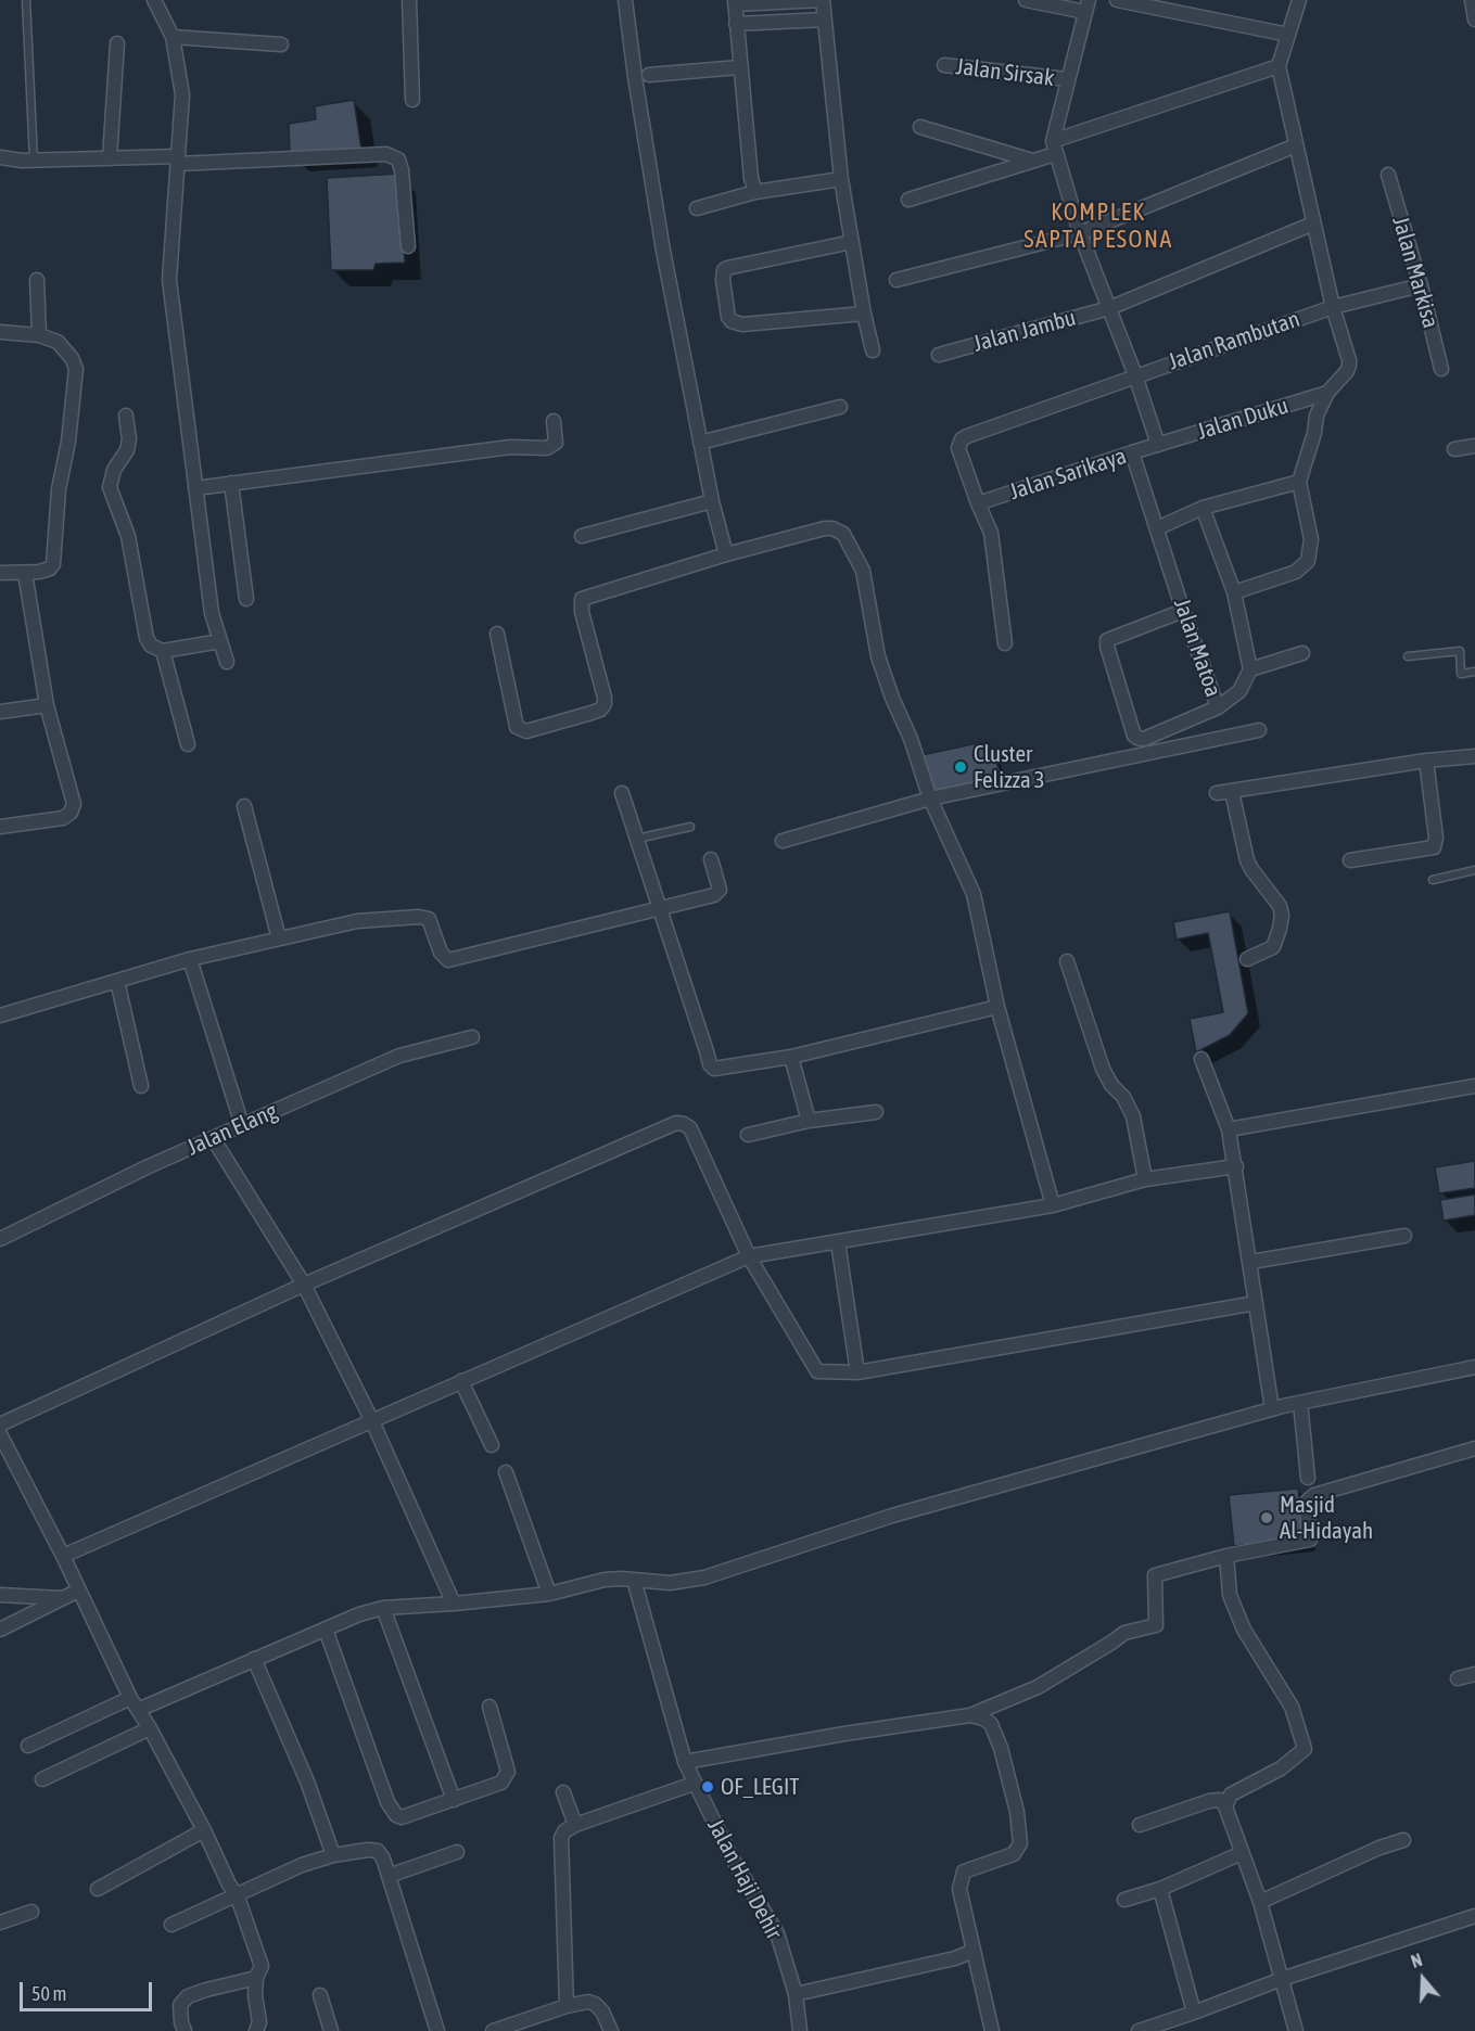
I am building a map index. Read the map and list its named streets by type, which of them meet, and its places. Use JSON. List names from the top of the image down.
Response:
{
  "streets": {
    "street": [
      "Jalan Sirsak",
      "Jalan Markisa",
      "Jalan Jambu",
      "Jalan Rambutan",
      "Jalan Duku",
      "Jalan Sarikaya",
      "Jalan Matoa",
      "Jalan Elang",
      "Jalan Haji Dehir"
    ]
  },
  "crossings": [
    ["Jalan Markisa", "Jalan Rambutan"],
    ["Jalan Rambutan", "Jalan Sarikaya"],
    ["Jalan Duku", "Jalan Sarikaya"],
    ["Jalan Sarikaya", "Jalan Matoa"]
  ],
  "districts": ["KOMPLEK SAPTA PESONA"],
  "places": ["Cluster Felizza 3", "Masjid Al-Hidayah", "OF_LEGIT"],
  "scale_bar": "50 m",
  "north": "top"
}
